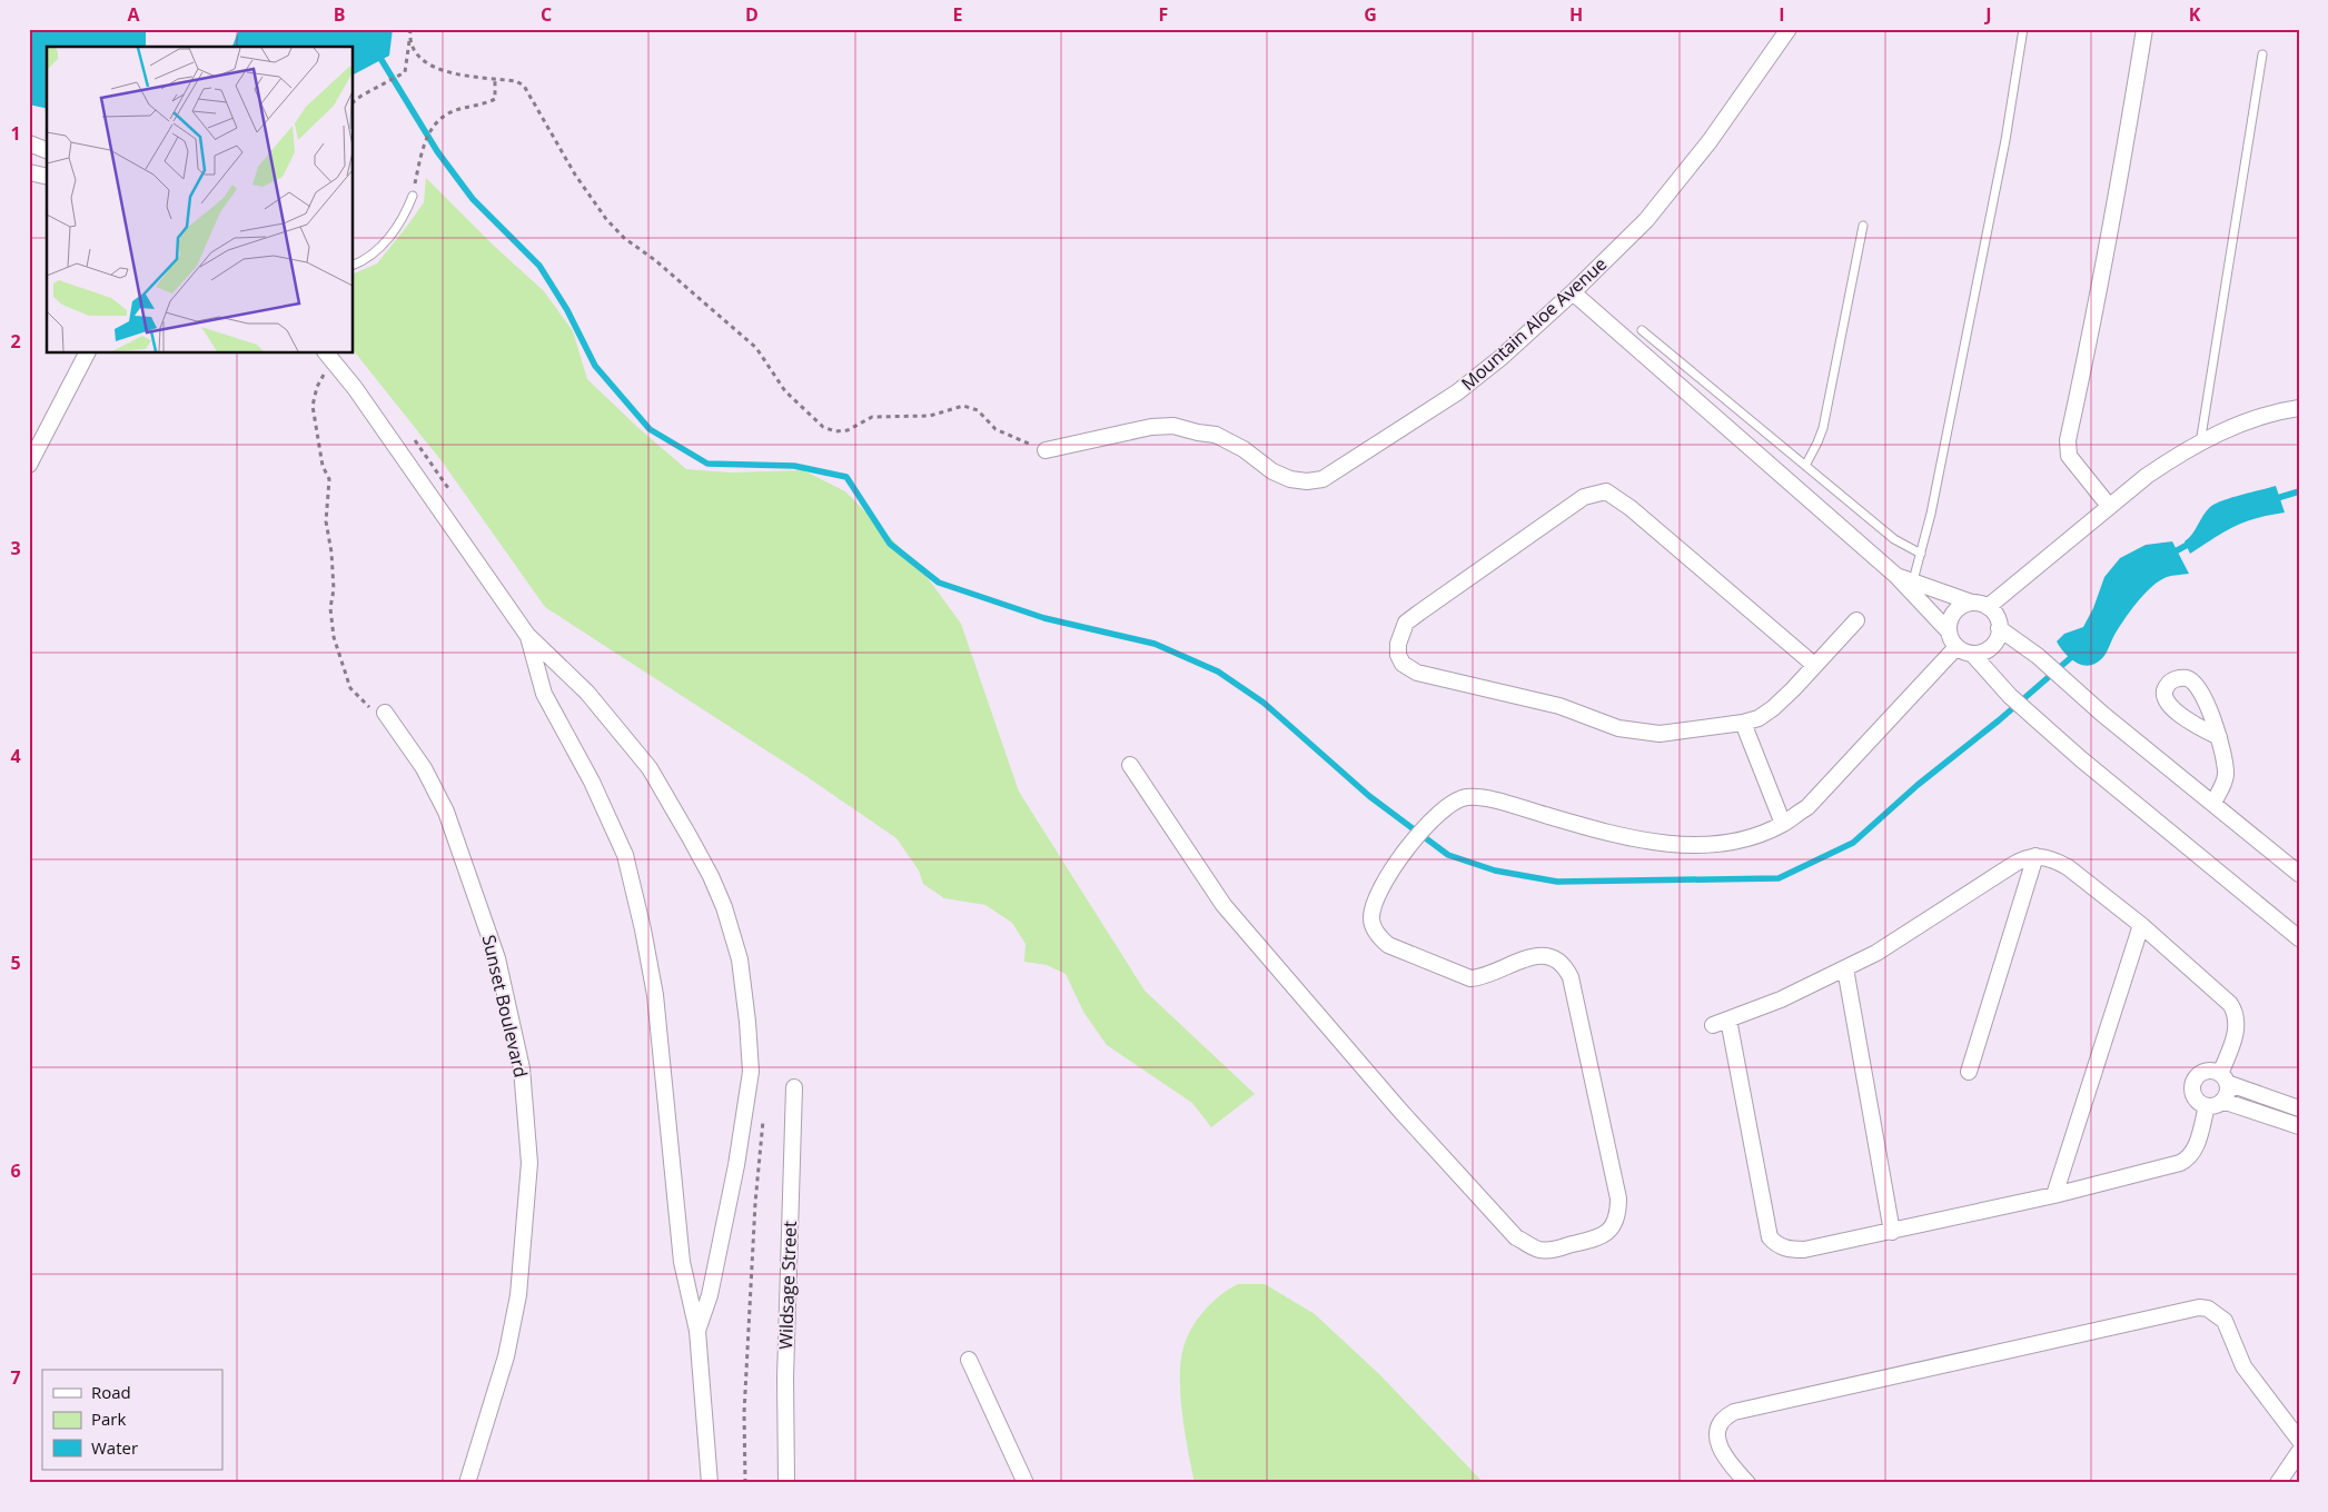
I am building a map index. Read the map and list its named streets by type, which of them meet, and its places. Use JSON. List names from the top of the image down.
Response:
{
  "streets": {
    "street": ["Mountain Aloe Avenue", "Sunset Boulevard", "Wildsage Street"]
  },
  "legend": ["Road", "Park", "Water"],
  "grid": {
    "columns": [
      "A",
      "B",
      "C",
      "D",
      "E",
      "F",
      "G",
      "H",
      "I",
      "J",
      "K"
    ],
    "rows": [
      "1",
      "2",
      "3",
      "4",
      "5",
      "6",
      "7"
    ]
  }
}
